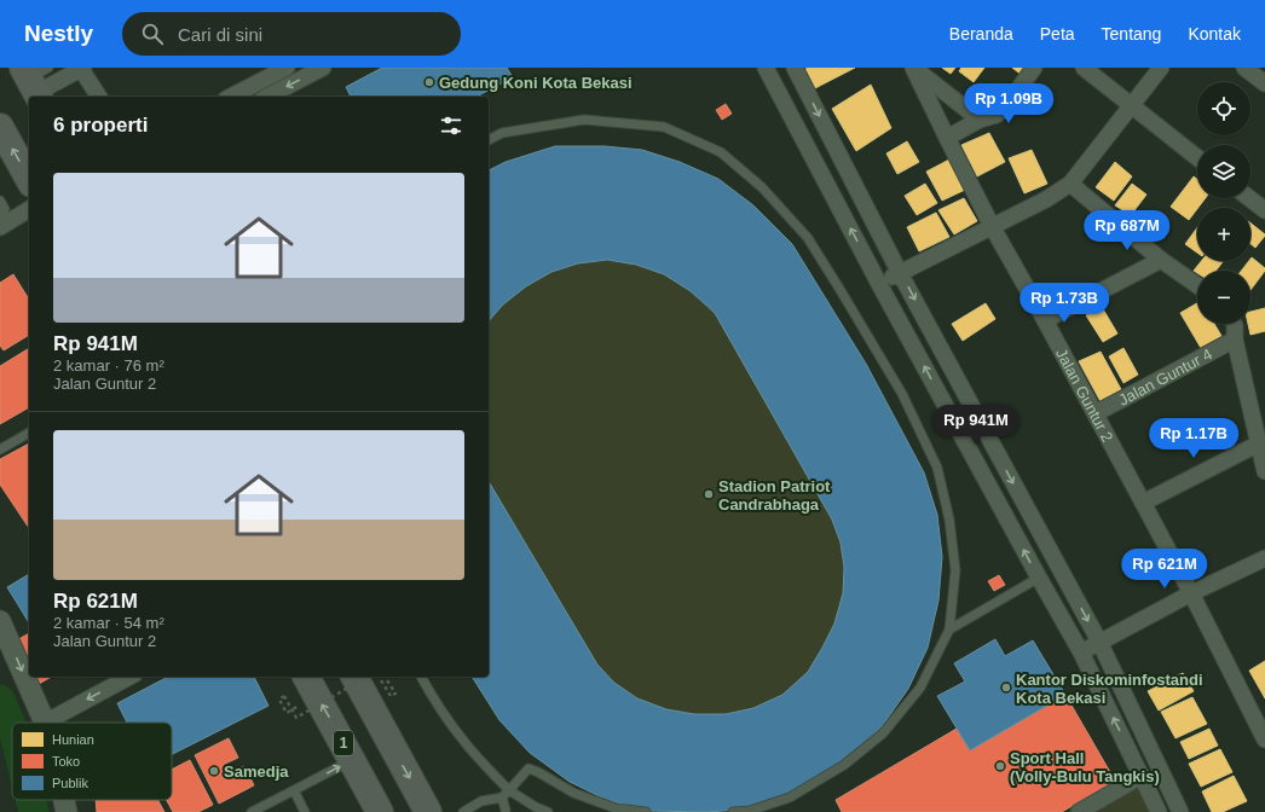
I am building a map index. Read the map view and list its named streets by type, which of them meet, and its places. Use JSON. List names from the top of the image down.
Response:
{
  "streets": {
    "highway": ["1"],
    "street": ["Jalan Guntur 4", "Jalan Guntur 2"]
  },
  "crossings": [
    ["Jalan Guntur 4", "Jalan Guntur 2"]
  ],
  "places": [
    "Gedung Koni Kota Bekasi",
    "Stadion Patriot Candrabhaga",
    "Kantor Diskominfostandi Kota Bekasi",
    "Sport Hall (Volly-Bulu Tangkis)",
    "Samedja"
  ],
  "legend": ["Hunian", "Toko", "Publik"],
  "page": {
    "header": "Nestly",
    "search": "Cari di sini",
    "nav": [
      "Beranda",
      "Peta",
      "Tentang",
      "Kontak"
    ],
    "map_buttons": ["+", "−"],
    "price": [
      "Rp 1.09B",
      "Rp 687M",
      "Rp 1.73B",
      "Rp 941M",
      "Rp 1.17B",
      "Rp 621M"
    ],
    "heading": "6 properti",
    "list": [
      {
        "name": "Rp 941M",
        "note": "2 kamar · 76 m² · Jalan Guntur 2"
      },
      {
        "name": "Rp 621M",
        "note": "2 kamar · 54 m² · Jalan Guntur 2"
      }
    ]
  }
}
